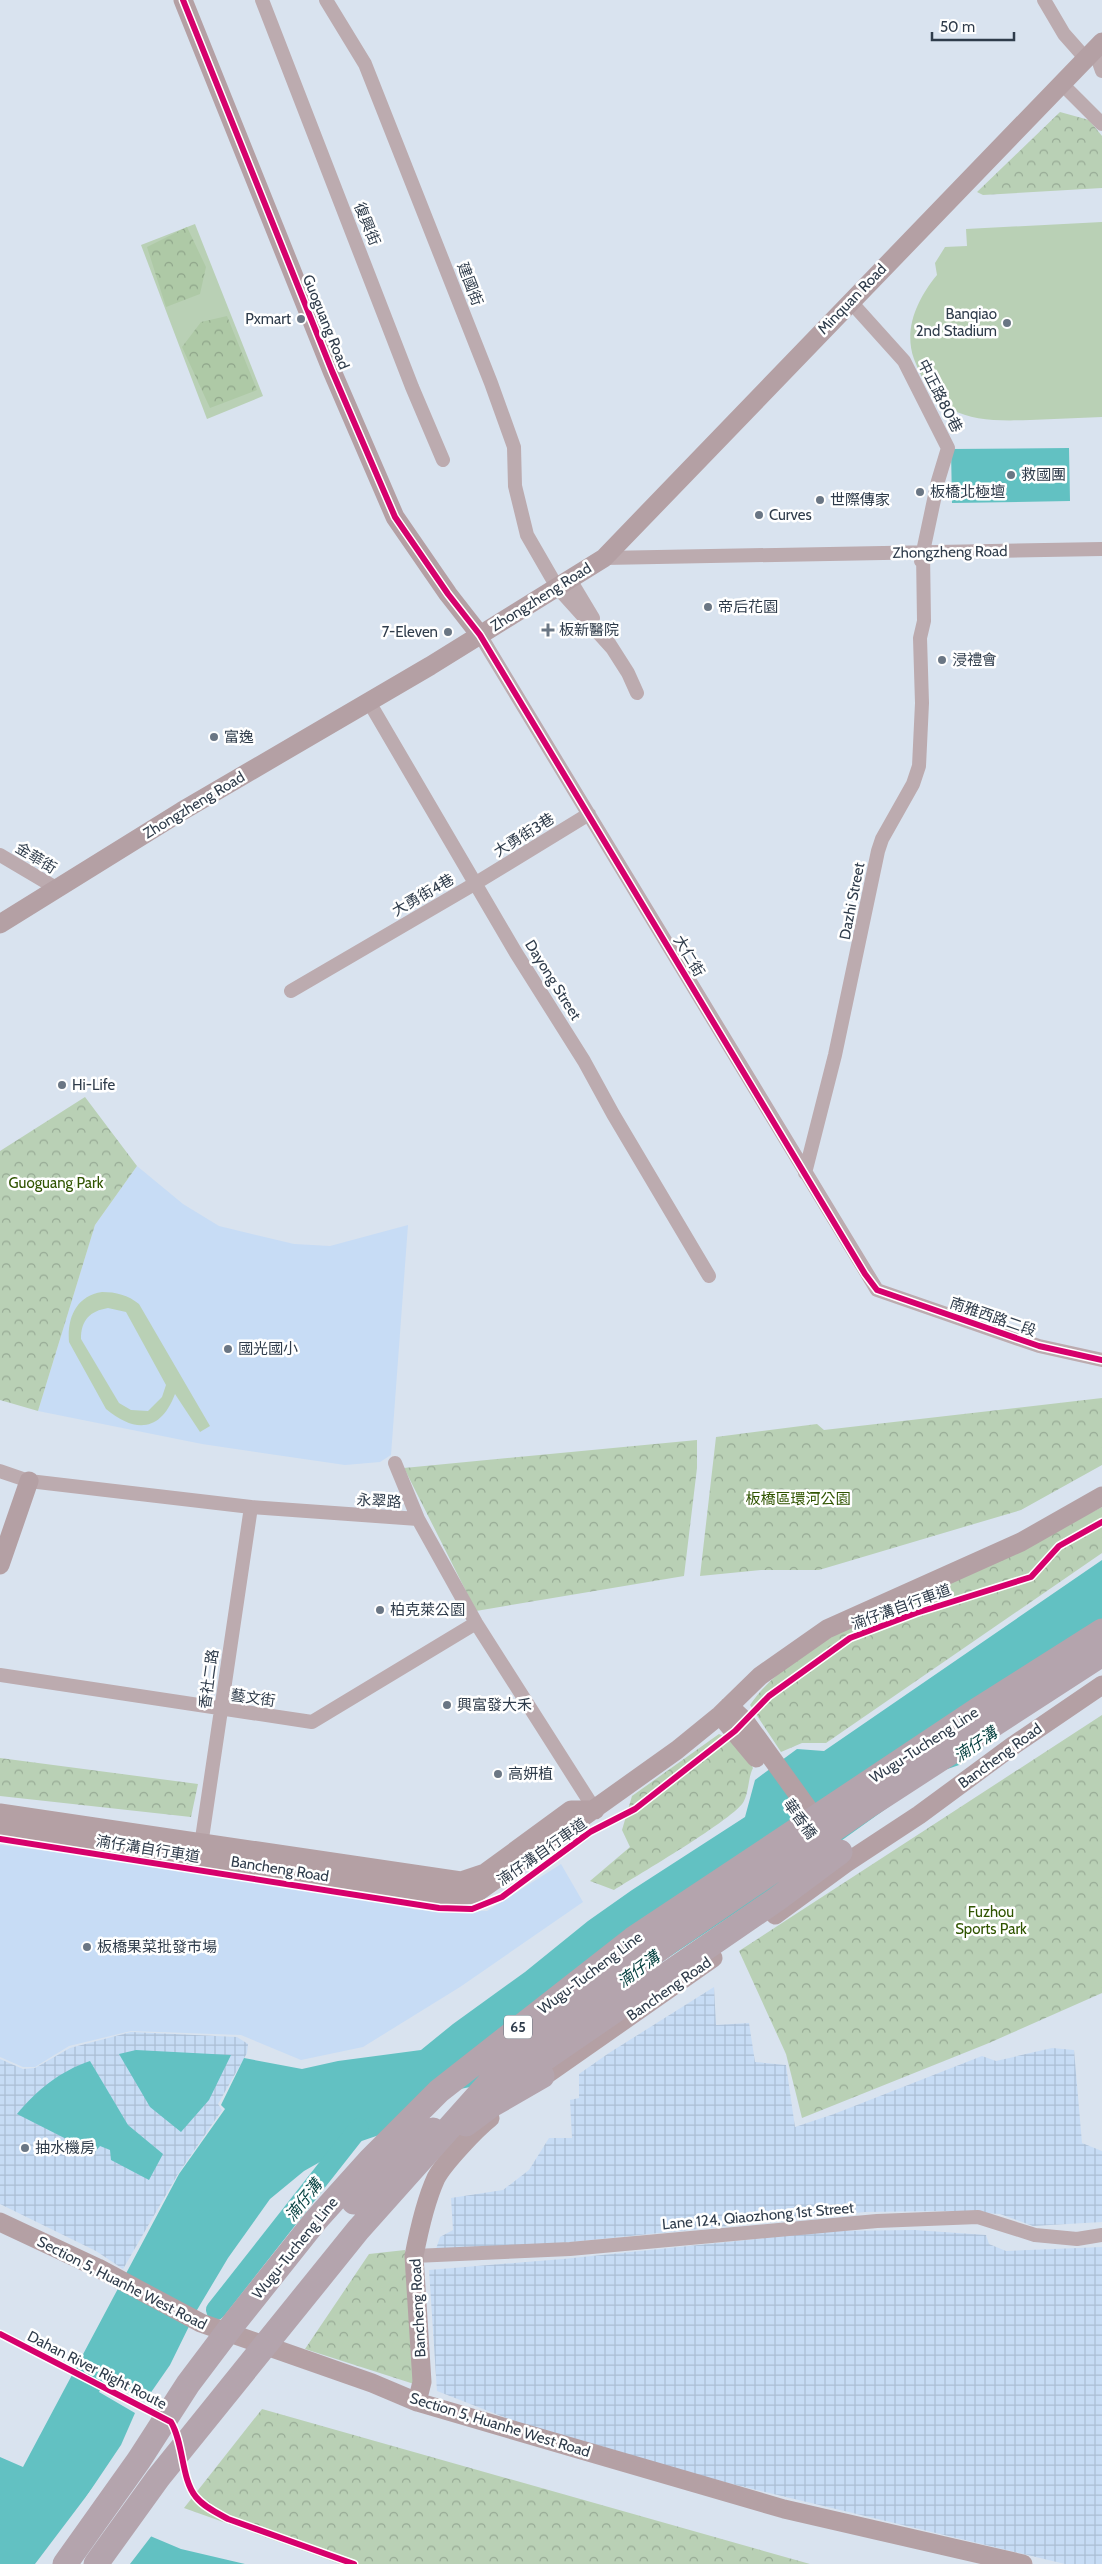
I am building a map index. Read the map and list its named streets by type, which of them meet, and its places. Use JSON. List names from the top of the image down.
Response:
{
  "streets": {
    "highway": ["Wugu-Tucheng Line", "65"],
    "street": [
      "復興街",
      "建國街",
      "Minquan Road",
      "Guoguang Road",
      "中正路80巷",
      "Zhongzheng Road",
      "大勇街3巷",
      "金華街",
      "大勇街4巷",
      "Dazhi Street",
      "大仁街",
      "Dayong Street",
      "南雅西路二段",
      "永翠路",
      "香社二路",
      "藝文街",
      "Bancheng Road",
      "華香橋",
      "Lane 124, Qiaozhong 1st Street",
      "Section 5, Huanhe West Road"
    ],
    "cycle path": ["湳仔溝自行車道", "Dahan River Right Route"]
  },
  "crossings": [
    ["建國街", "Zhongzheng Road"],
    ["Minquan Road", "中正路80巷"],
    ["Minquan Road", "Zhongzheng Road"],
    ["Guoguang Road", "Zhongzheng Road"],
    ["Guoguang Road", "大仁街"],
    ["中正路80巷", "Zhongzheng Road"],
    ["中正路80巷", "Dazhi Street"],
    ["Zhongzheng Road", "金華街"],
    ["Zhongzheng Road", "Dazhi Street"],
    ["Zhongzheng Road", "大仁街"],
    ["Zhongzheng Road", "Dayong Street"],
    ["大勇街3巷", "大勇街4巷"],
    ["大勇街3巷", "大仁街"],
    ["大勇街3巷", "Dayong Street"],
    ["大勇街4巷", "Dayong Street"],
    ["Dazhi Street", "大仁街"],
    ["大仁街", "南雅西路二段"],
    ["永翠路", "香社二路"],
    ["永翠路", "藝文街"],
    ["永翠路", "Bancheng Road"],
    ["香社二路", "藝文街"],
    ["香社二路", "Bancheng Road"],
    ["Bancheng Road", "華香橋"],
    ["Bancheng Road", "Lane 124, Qiaozhong 1st Street"],
    ["Bancheng Road", "Section 5, Huanhe West Road"]
  ],
  "water": ["湳仔溝"],
  "parks": ["Guoguang Park", "板橋區環河公園", "Fuzhou Sports Park"],
  "places": {
    "other": [
      "Pxmart",
      "Banqiao 2nd Stadium",
      "救國團",
      "板橋北極壇",
      "世際傳家",
      "Curves",
      "帝后花園",
      "7-Eleven",
      "浸禮會",
      "富逸",
      "Hi-Life",
      "國光國小",
      "柏克萊公園",
      "興富發大禾",
      "高妍植",
      "板橋果菜批發市場",
      "抽水機房"
    ],
    "health": ["板新醫院"]
  },
  "scale_bar": "50 m"
}
